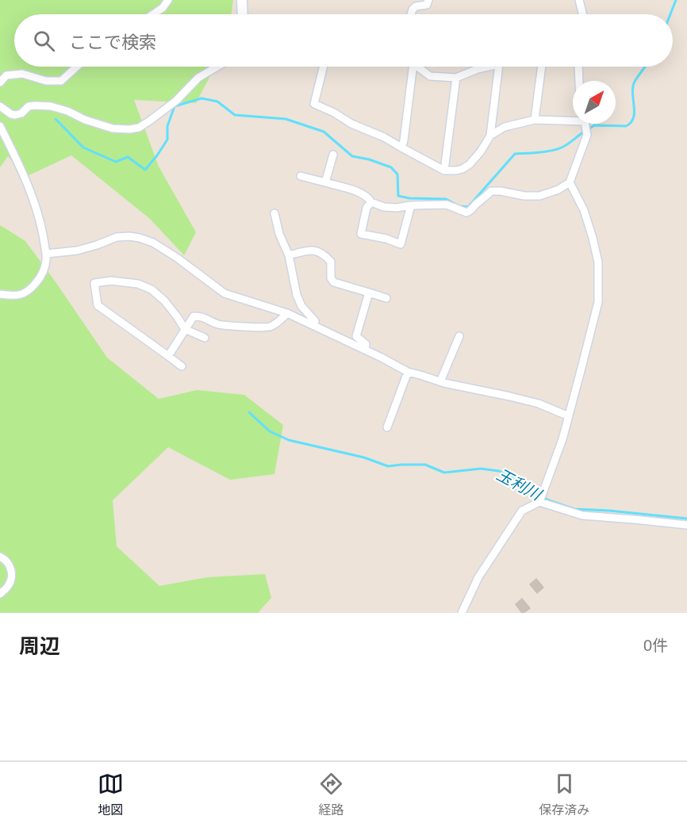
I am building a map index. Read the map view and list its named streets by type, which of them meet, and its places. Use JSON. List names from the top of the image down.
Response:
{
  "water": ["玉利川"],
  "north": "top right",
  "page": {
    "search": "ここで検索",
    "heading": ["周辺", "0件"],
    "nav": ["地図", "経路", "保存済み"]
  }
}
